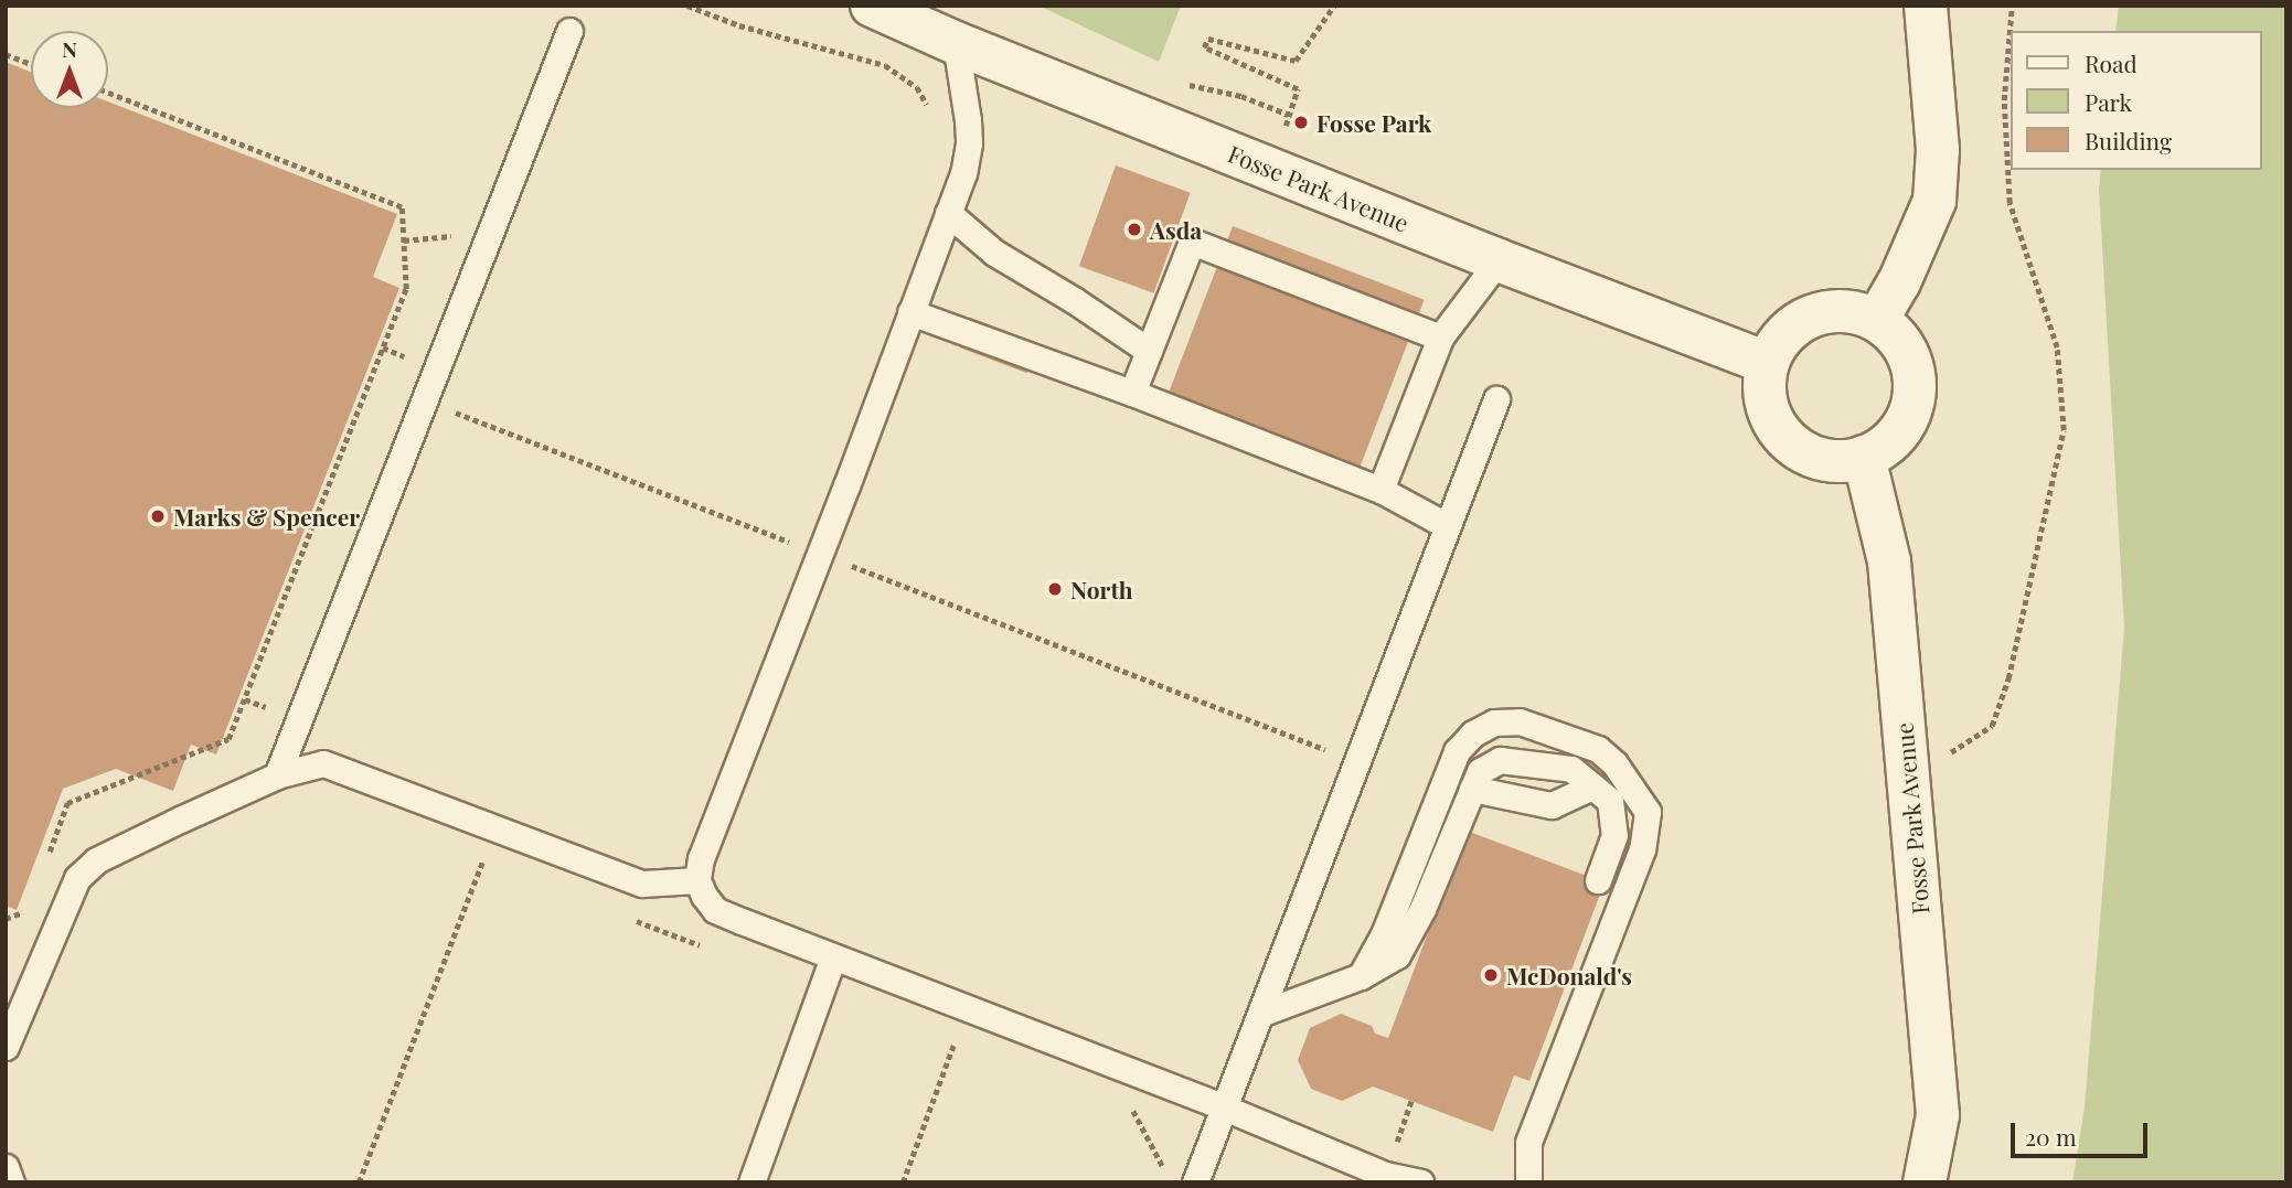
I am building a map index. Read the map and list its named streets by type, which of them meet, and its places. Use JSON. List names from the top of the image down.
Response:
{
  "streets": {
    "street": ["Fosse Park Avenue"]
  },
  "places": [
    "Fosse Park",
    "Asda",
    "Marks & Spencer",
    "North",
    "McDonald's"
  ],
  "legend": ["Road", "Park", "Building"],
  "scale_bar": "20 m",
  "north": "top"
}
